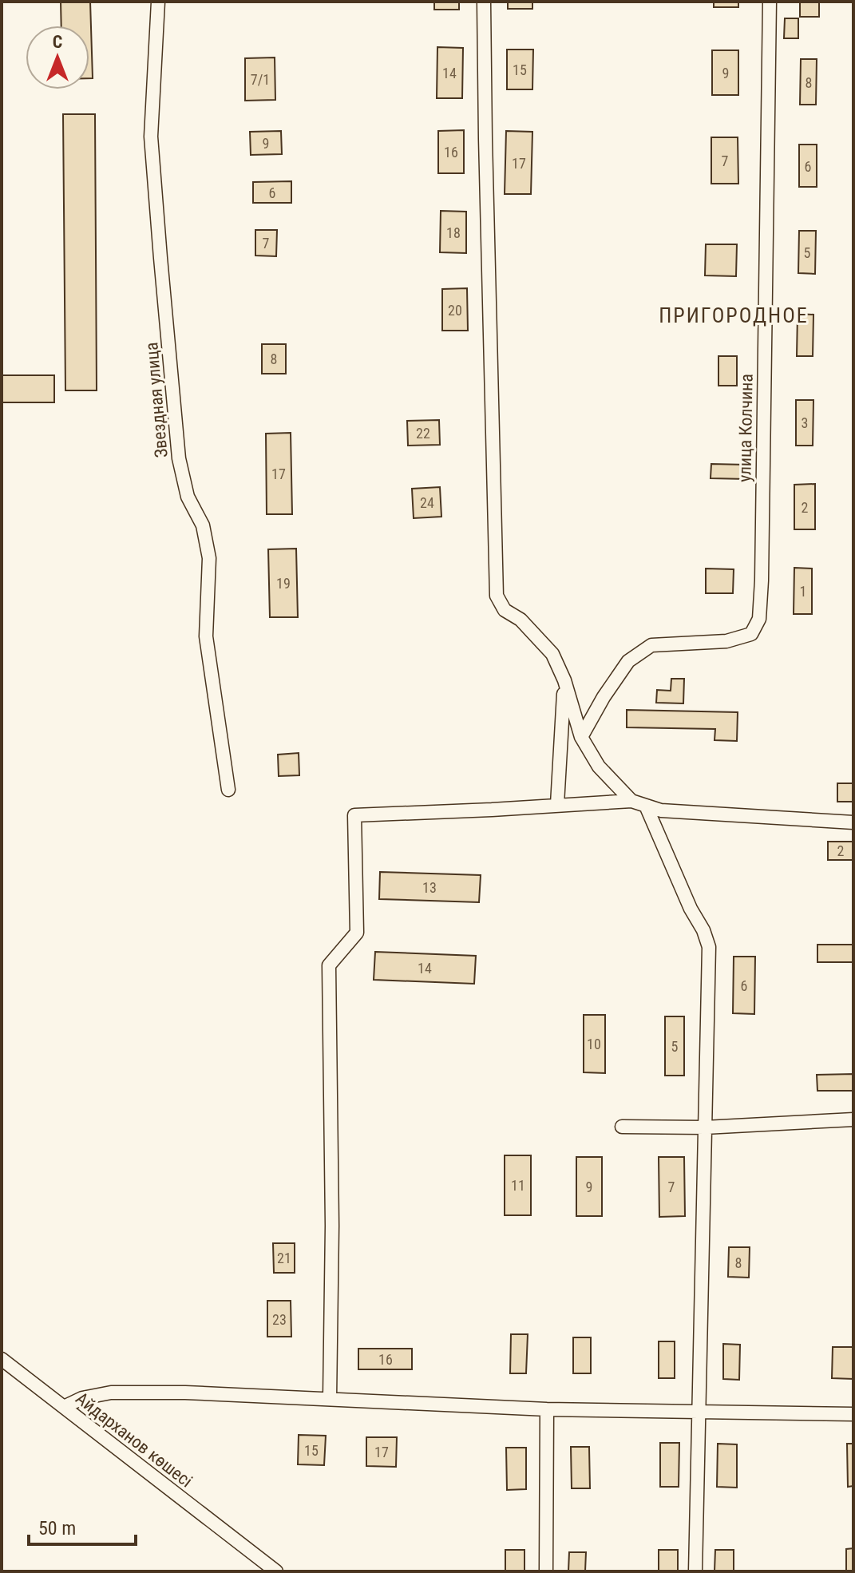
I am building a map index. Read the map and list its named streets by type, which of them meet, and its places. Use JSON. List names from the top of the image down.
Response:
{
  "streets": {
    "street": ["Звездная улица", "улица Колчина", "Айдарханов көшесі"]
  },
  "districts": ["ПРИГОРОДНОЕ"],
  "house_numbers": [
    "15",
    "14",
    "9",
    "7/1",
    "8",
    "9",
    "16",
    "7",
    "17",
    "6",
    "6",
    "18",
    "7",
    "5",
    "20",
    "8",
    "3",
    "22",
    "17",
    "24",
    "2",
    "19",
    "1",
    "2",
    "13",
    "14",
    "6",
    "10",
    "5",
    "11",
    "9",
    "7",
    "21",
    "8",
    "23",
    "16",
    "15",
    "17"
  ],
  "scale_bar": "50 m",
  "north": "top"
}
